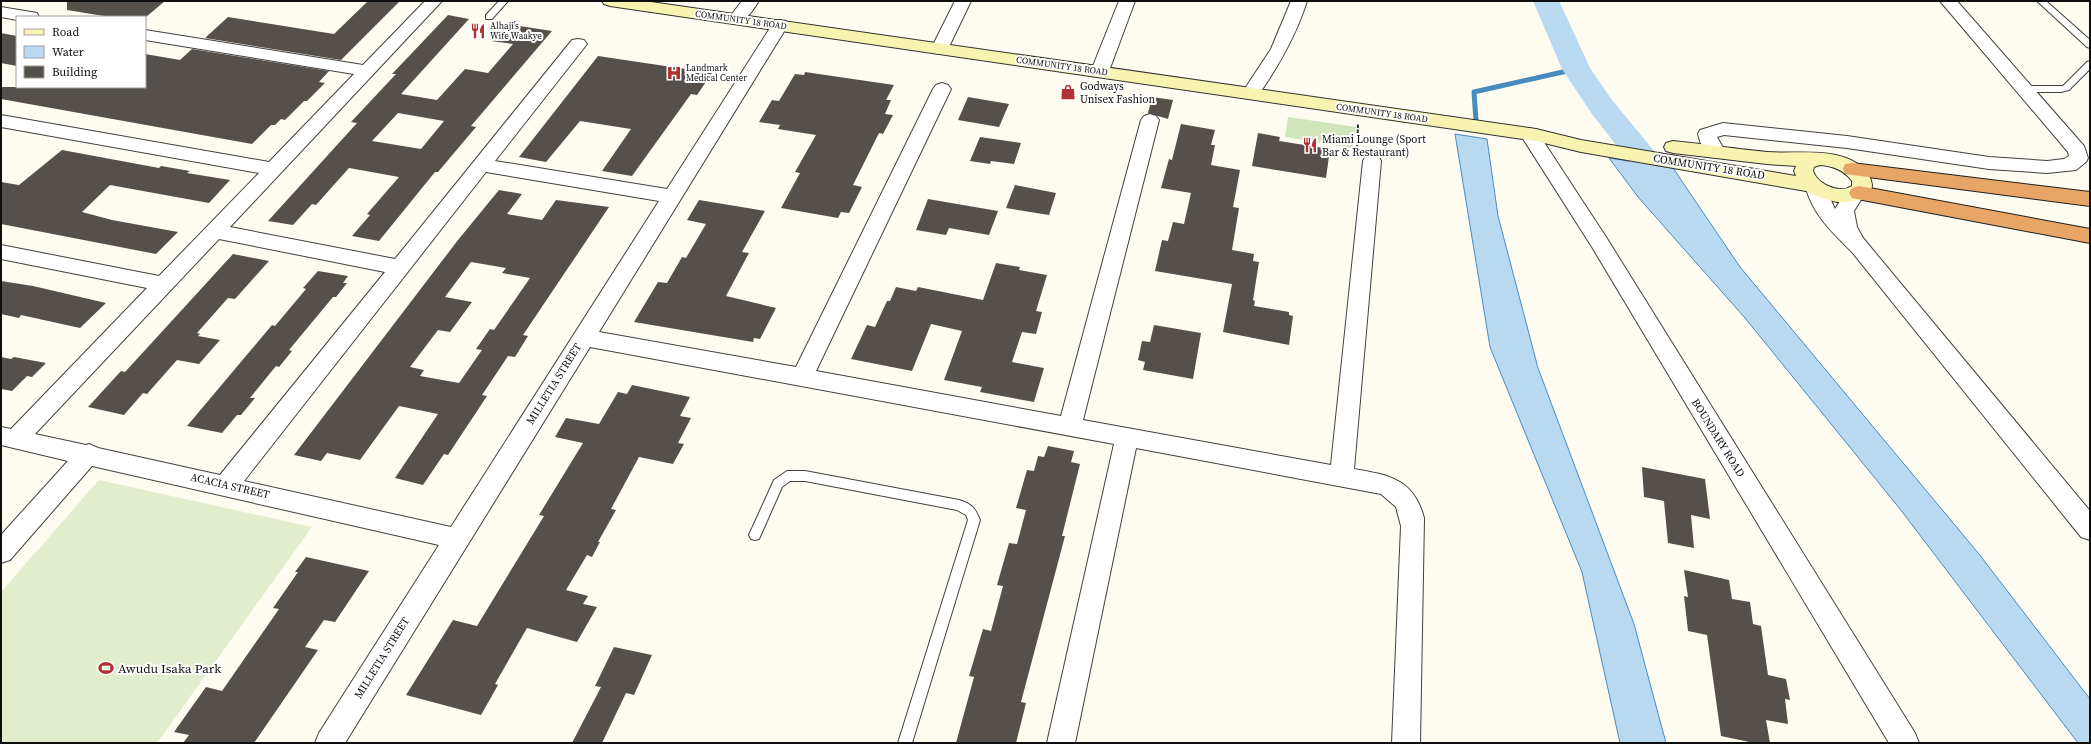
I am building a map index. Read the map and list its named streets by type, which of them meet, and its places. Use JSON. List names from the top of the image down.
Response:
{
  "streets": {
    "main road": ["COMMUNITY 18 ROAD"],
    "street": ["MILLETIA STREET", "BOUNDARY ROAD", "ACACIA STREET"]
  },
  "crossings": [
    ["COMMUNITY 18 ROAD", "MILLETIA STREET"],
    ["COMMUNITY 18 ROAD", "BOUNDARY ROAD"],
    ["MILLETIA STREET", "ACACIA STREET"]
  ],
  "places": {
    "restaurant": ["Alhaji’s Wife Waakye", "Miami Lounge (Sport Bar & Restaurant)"],
    "hospital": ["Landmark Medical Center"],
    "shop": ["Godways Unisex Fashion"],
    "sports": ["Awudu Isaka Park"]
  },
  "legend": ["Road", "Water", "Building"]
}
